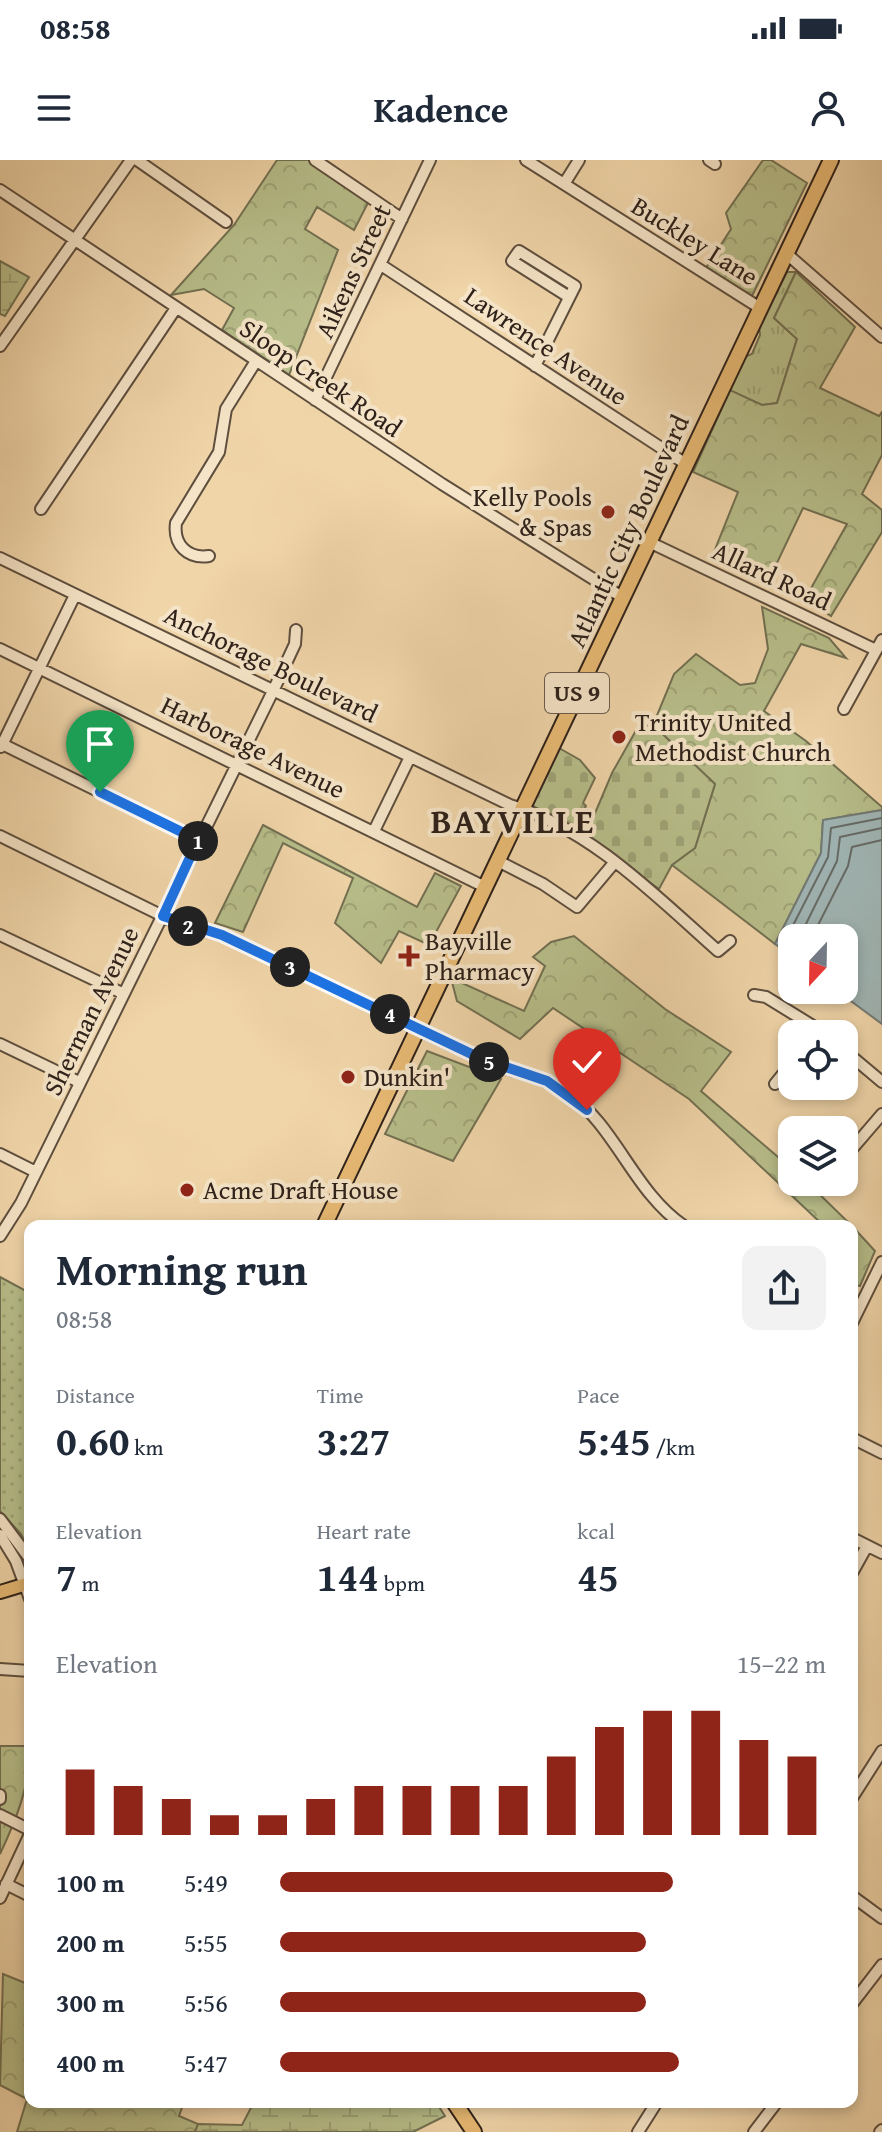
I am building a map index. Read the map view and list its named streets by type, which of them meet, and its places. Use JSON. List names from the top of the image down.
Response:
{
  "streets": {
    "highway": ["Atlantic City Boulevard", "US 9"],
    "street": [
      "Buckley Lane",
      "Aikens Street",
      "Lawrence Avenue",
      "Sloop Creek Road",
      "Allard Road",
      "Anchorage Boulevard",
      "Harborage Avenue",
      "Sherman Avenue"
    ]
  },
  "crossings": [
    ["Buckley Lane", "Atlantic City Boulevard"],
    ["Aikens Street", "Lawrence Avenue"],
    ["Aikens Street", "Sloop Creek Road"],
    ["Lawrence Avenue", "Atlantic City Boulevard"],
    ["Sloop Creek Road", "Atlantic City Boulevard"],
    ["Atlantic City Boulevard", "Allard Road"],
    ["Atlantic City Boulevard", "Anchorage Boulevard"],
    ["Atlantic City Boulevard", "Harborage Avenue"],
    ["Anchorage Boulevard", "Sherman Avenue"],
    ["Harborage Avenue", "Sherman Avenue"]
  ],
  "districts": ["BAYVILLE"],
  "places": {
    "other": [
      "Kelly Pools & Spas",
      "Trinity United Methodist Church",
      "Dunkin'",
      "Acme Draft House"
    ],
    "health": ["Bayville Pharmacy"]
  },
  "north": "bottom",
  "page": {
    "status": "08:58",
    "header": "Kadence",
    "pins": [
      "1",
      "2",
      "3",
      "4",
      "5"
    ],
    "heading": ["Morning run", "08:58"],
    "stats": [
      ["Distance", "0.60 km"],
      ["Time", "3:27"],
      ["Pace", "5:45 /km"],
      ["Elevation", "7 m"],
      ["Heart rate", "144 bpm"],
      ["kcal", "45"]
    ],
    "chart": ["Elevation", "15–22 m"],
    "list": [
      {
        "name": "100 m",
        "note": "5:49"
      },
      {
        "name": "200 m",
        "note": "5:55"
      },
      {
        "name": "300 m",
        "note": "5:56"
      },
      {
        "name": "400 m",
        "note": "5:47"
      }
    ]
  }
}
